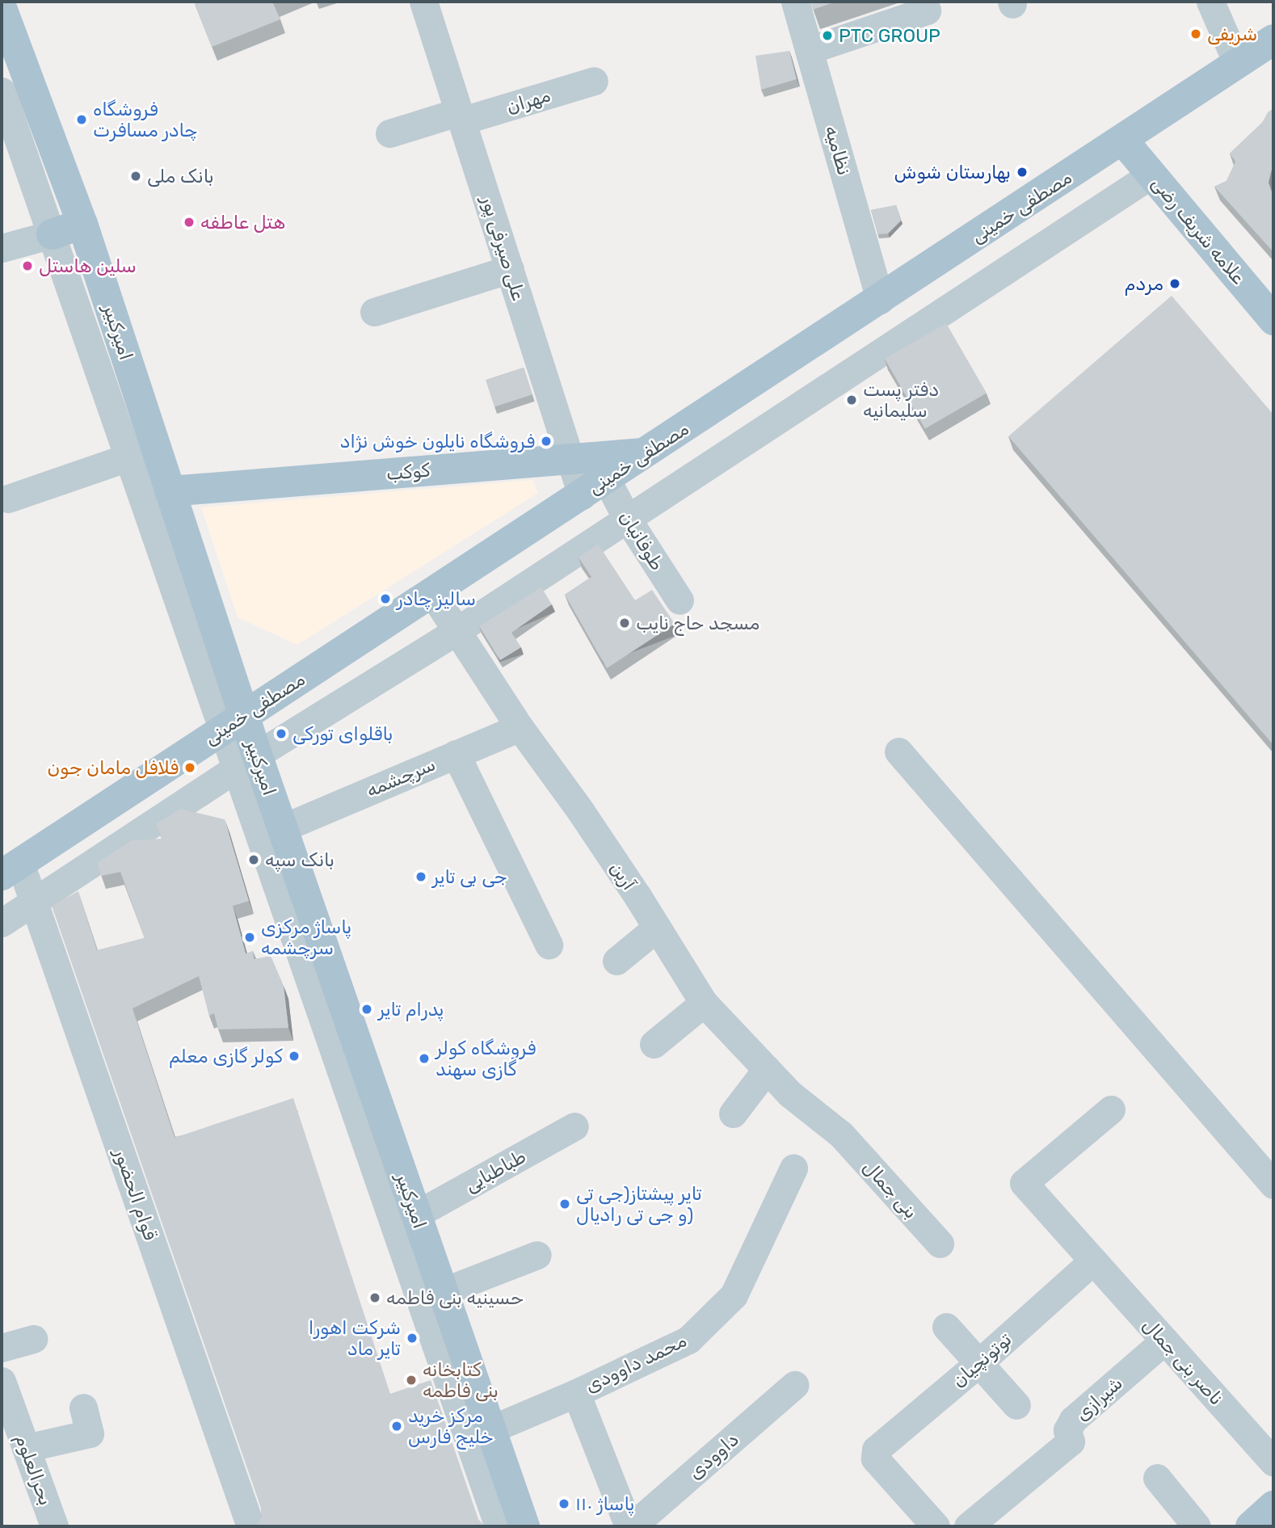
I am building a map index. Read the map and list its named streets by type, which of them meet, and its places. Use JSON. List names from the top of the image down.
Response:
{
  "streets": {
    "main road": [
      "مصطفی خمینی",
      "علامه شریف رضی",
      "امیرکبیر",
      "کوکب"
    ],
    "street": [
      "مهران",
      "نظامیه",
      "علی صیرفی پور",
      "طوفانیان",
      "سرچشمه",
      "آرین",
      "طباطبایی",
      "بنی جمال",
      "قوام الحضور",
      "توتونچیان",
      "ناصر بنی جمال",
      "محمد داوودی",
      "شیرازی",
      "داوودی",
      "بحرالعلوم"
    ]
  },
  "crossings": [
    ["مهران", "علی صیرفی پور"],
    ["نظامیه", "مصطفی خمینی"],
    ["مصطفی خمینی", "علامه شریف رضی"],
    ["مصطفی خمینی", "علی صیرفی پور"],
    ["مصطفی خمینی", "امیرکبیر"],
    ["مصطفی خمینی", "کوکب"],
    ["مصطفی خمینی", "طوفانیان"],
    ["مصطفی خمینی", "آرین"],
    ["مصطفی خمینی", "قوام الحضور"],
    ["علی صیرفی پور", "کوکب"],
    ["علی صیرفی پور", "طوفانیان"],
    ["امیرکبیر", "کوکب"],
    ["امیرکبیر", "سرچشمه"],
    ["امیرکبیر", "طباطبایی"],
    ["امیرکبیر", "محمد داوودی"],
    ["سرچشمه", "آرین"],
    ["آرین", "بنی جمال"],
    ["توتونچیان", "ناصر بنی جمال"],
    ["ناصر بنی جمال", "شیرازی"]
  ],
  "places": [
    "شریفی",
    "PTC GROUP",
    "فروشگاه چادر مسافرت",
    "بهارستان شوش",
    "بانک ملی",
    "هتل عاطفه",
    "سلین هاستل",
    "مردم",
    "دفتر پست سلیمانیه",
    "فروشگاه نایلون خوش نژاد",
    "سالیز چادر",
    "مسجد حاج نایب",
    "باقلوای تورکی",
    "فلافل مامان جون",
    "بانک سپه",
    "جی بی تایر",
    "پاساژ مرکزی سرچشمه",
    "پدرام تایر",
    "کولر گازی معلم",
    "فروشگاه کولر گازی سهند",
    "تایر پیشتاز(جی تی و جی تی رادیال)",
    "حسینیه بنی فاطمه",
    "شرکت اهورا تایر ماد",
    "کتابخانه بنی فاطمه",
    "مرکز خرید خلیج فارس",
    "پاساژ ۱۱۰"
  ]
}
